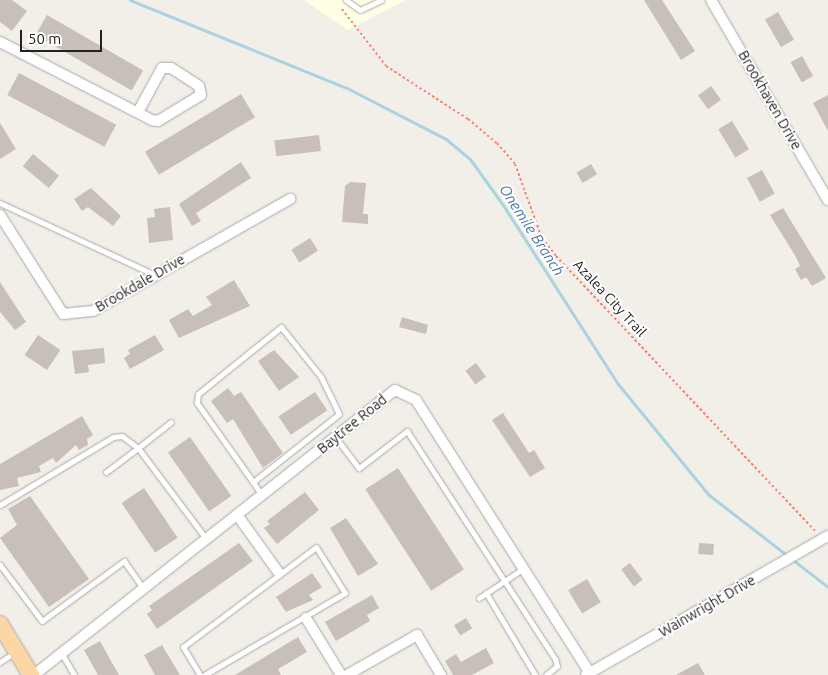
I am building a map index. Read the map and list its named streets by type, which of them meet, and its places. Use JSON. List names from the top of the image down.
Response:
{
  "streets": {
    "main road": ["Baytree Road"],
    "street": ["Brookhaven Drive", "Brookdale Drive", "Wainwright Drive"],
    "path": ["Azalea City Trail"]
  },
  "crossings": [
    ["Azalea City Trail", "Wainwright Drive"],
    ["Baytree Road", "Wainwright Drive"]
  ],
  "water": ["Onemile Branch"],
  "scale_bar": "50 m"
}
